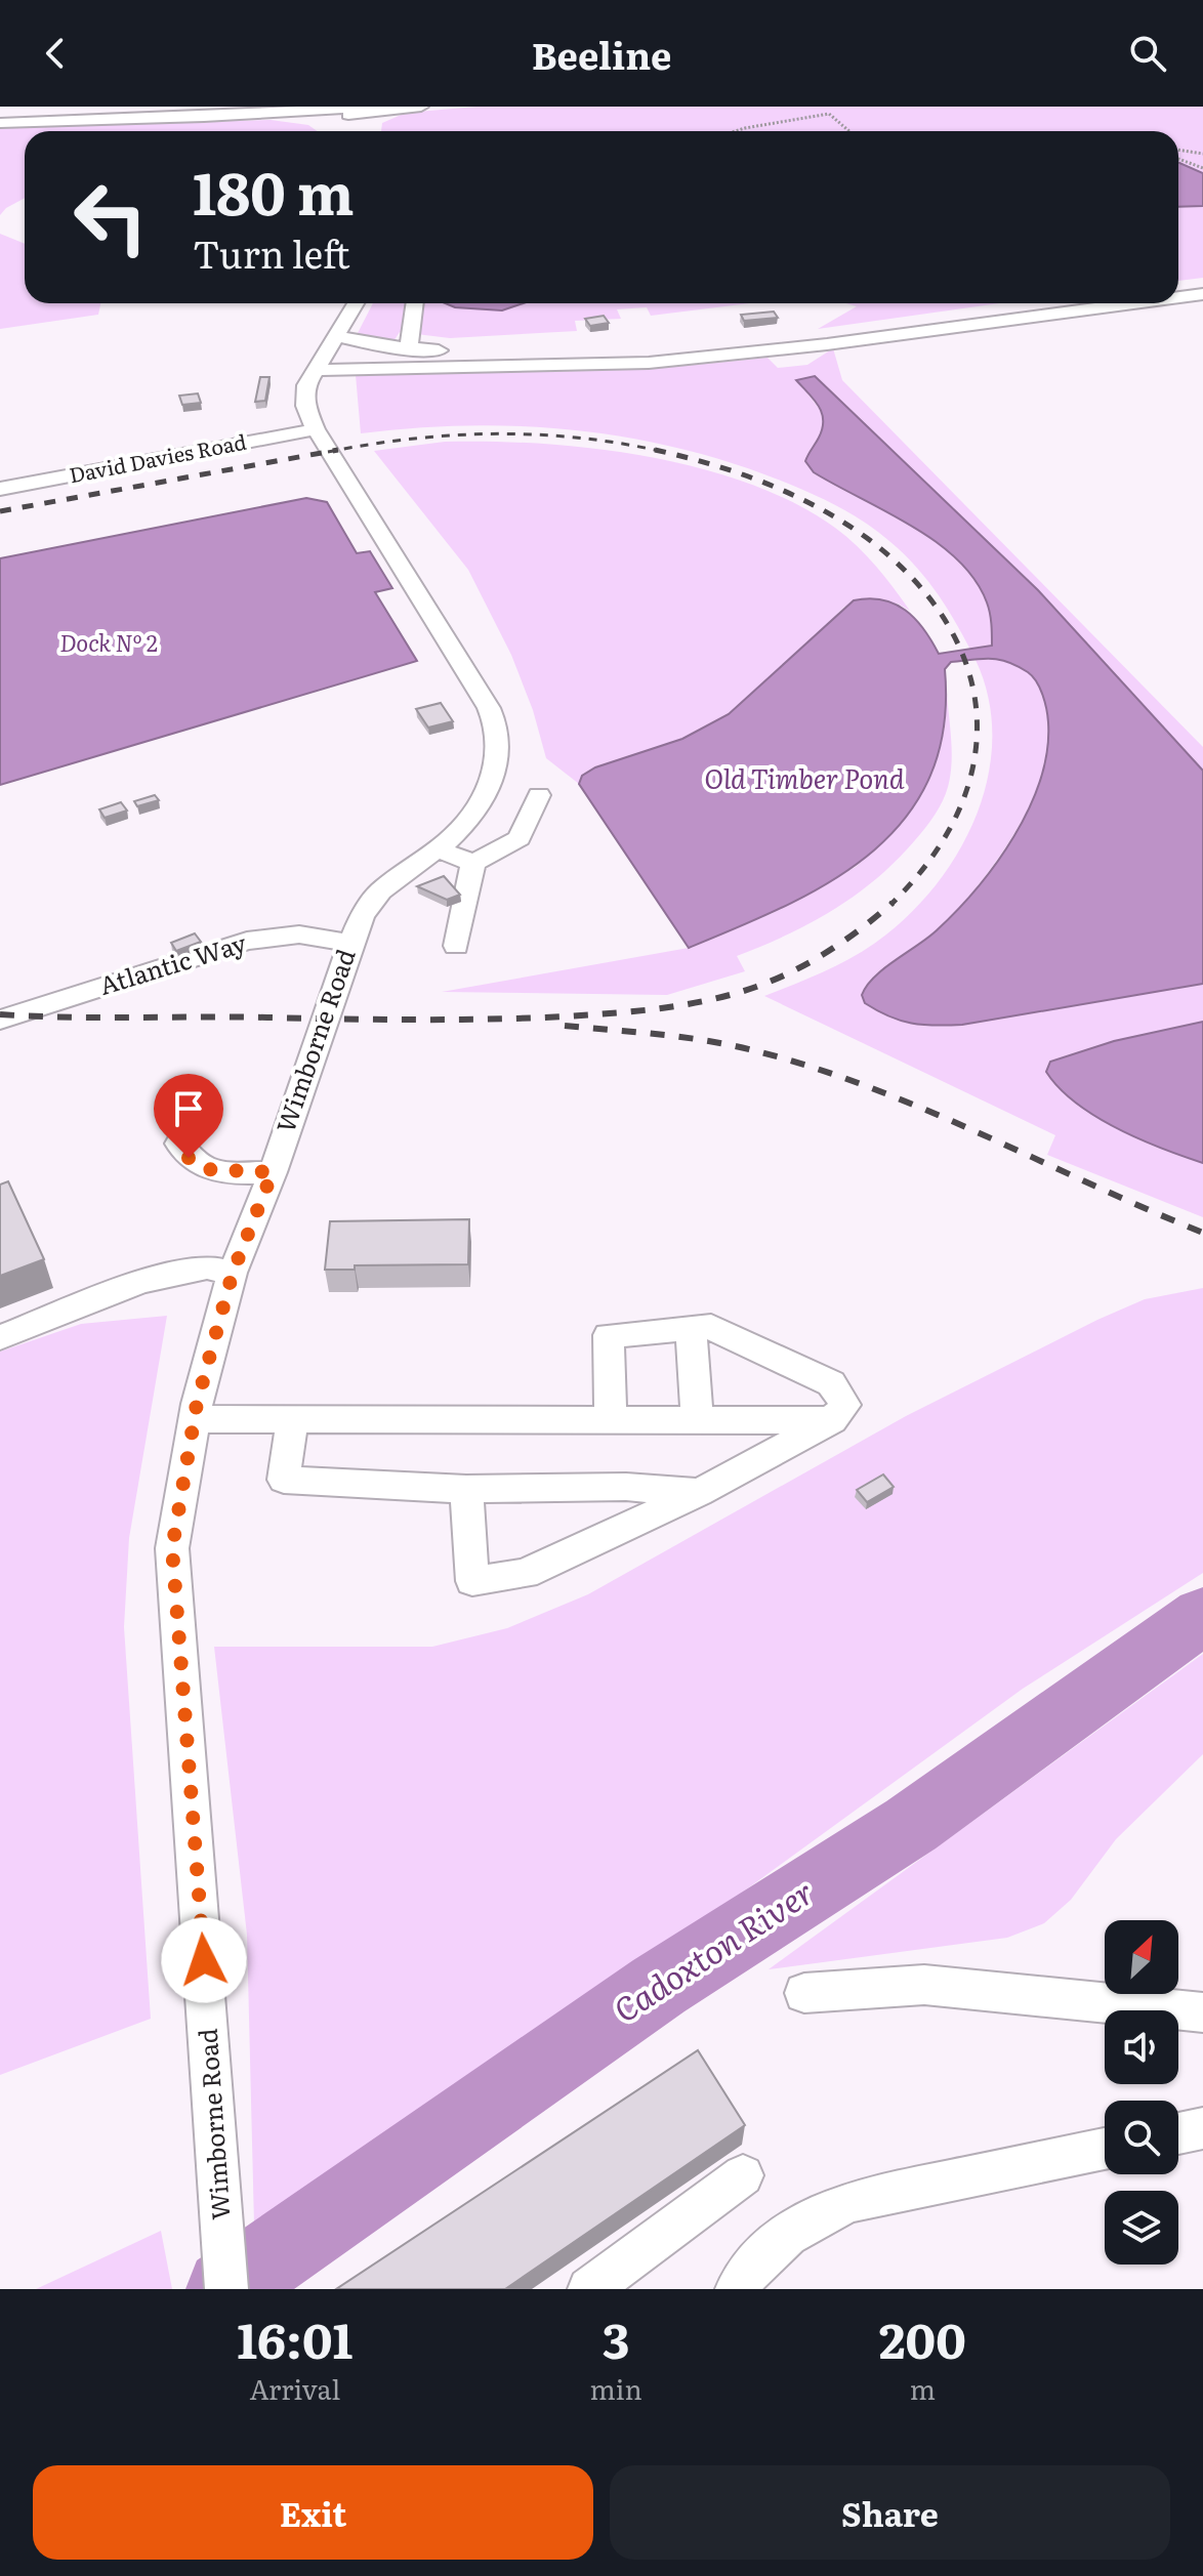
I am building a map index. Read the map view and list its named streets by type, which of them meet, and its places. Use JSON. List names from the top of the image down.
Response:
{
  "streets": {
    "street": ["David Davies Road", "Atlantic Way", "Wimborne Road"]
  },
  "crossings": [
    ["David Davies Road", "Wimborne Road"],
    ["Atlantic Way", "Wimborne Road"]
  ],
  "water": ["Dock Nº 2", "Old Timber Pond", "Cadoxton River"],
  "north": "top right",
  "page": {
    "header": "Beeline",
    "turn": ["180 m", "Turn left"],
    "eta": [
      "16:01",
      "Arrival",
      "3",
      "min",
      "200",
      "m"
    ],
    "buttons": ["Exit", "Share"]
  }
}
